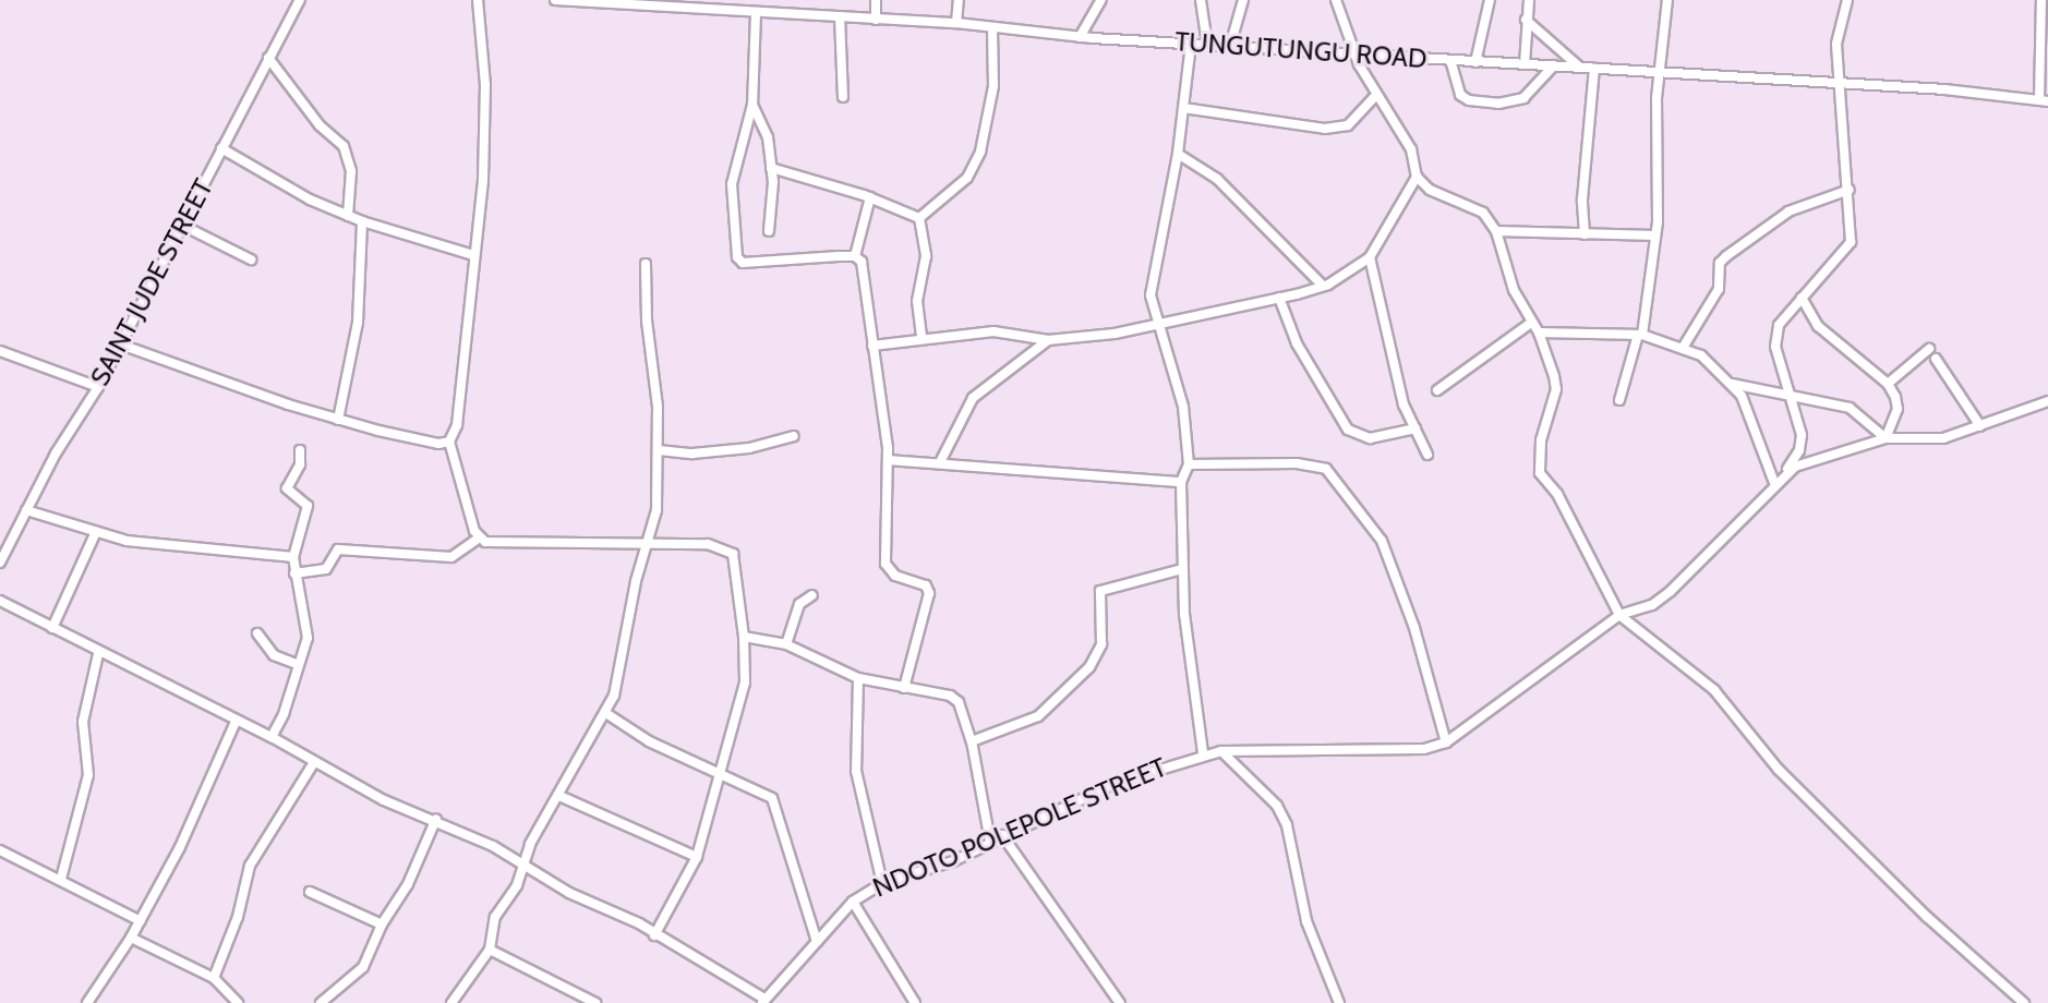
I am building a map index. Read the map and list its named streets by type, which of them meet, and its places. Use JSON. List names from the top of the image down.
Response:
{
  "streets": {
    "street": ["TUNGUTUNGU ROAD", "SAINT JUDE STREET", "NDOTO POLEPOLE STREET"]
  }
}
